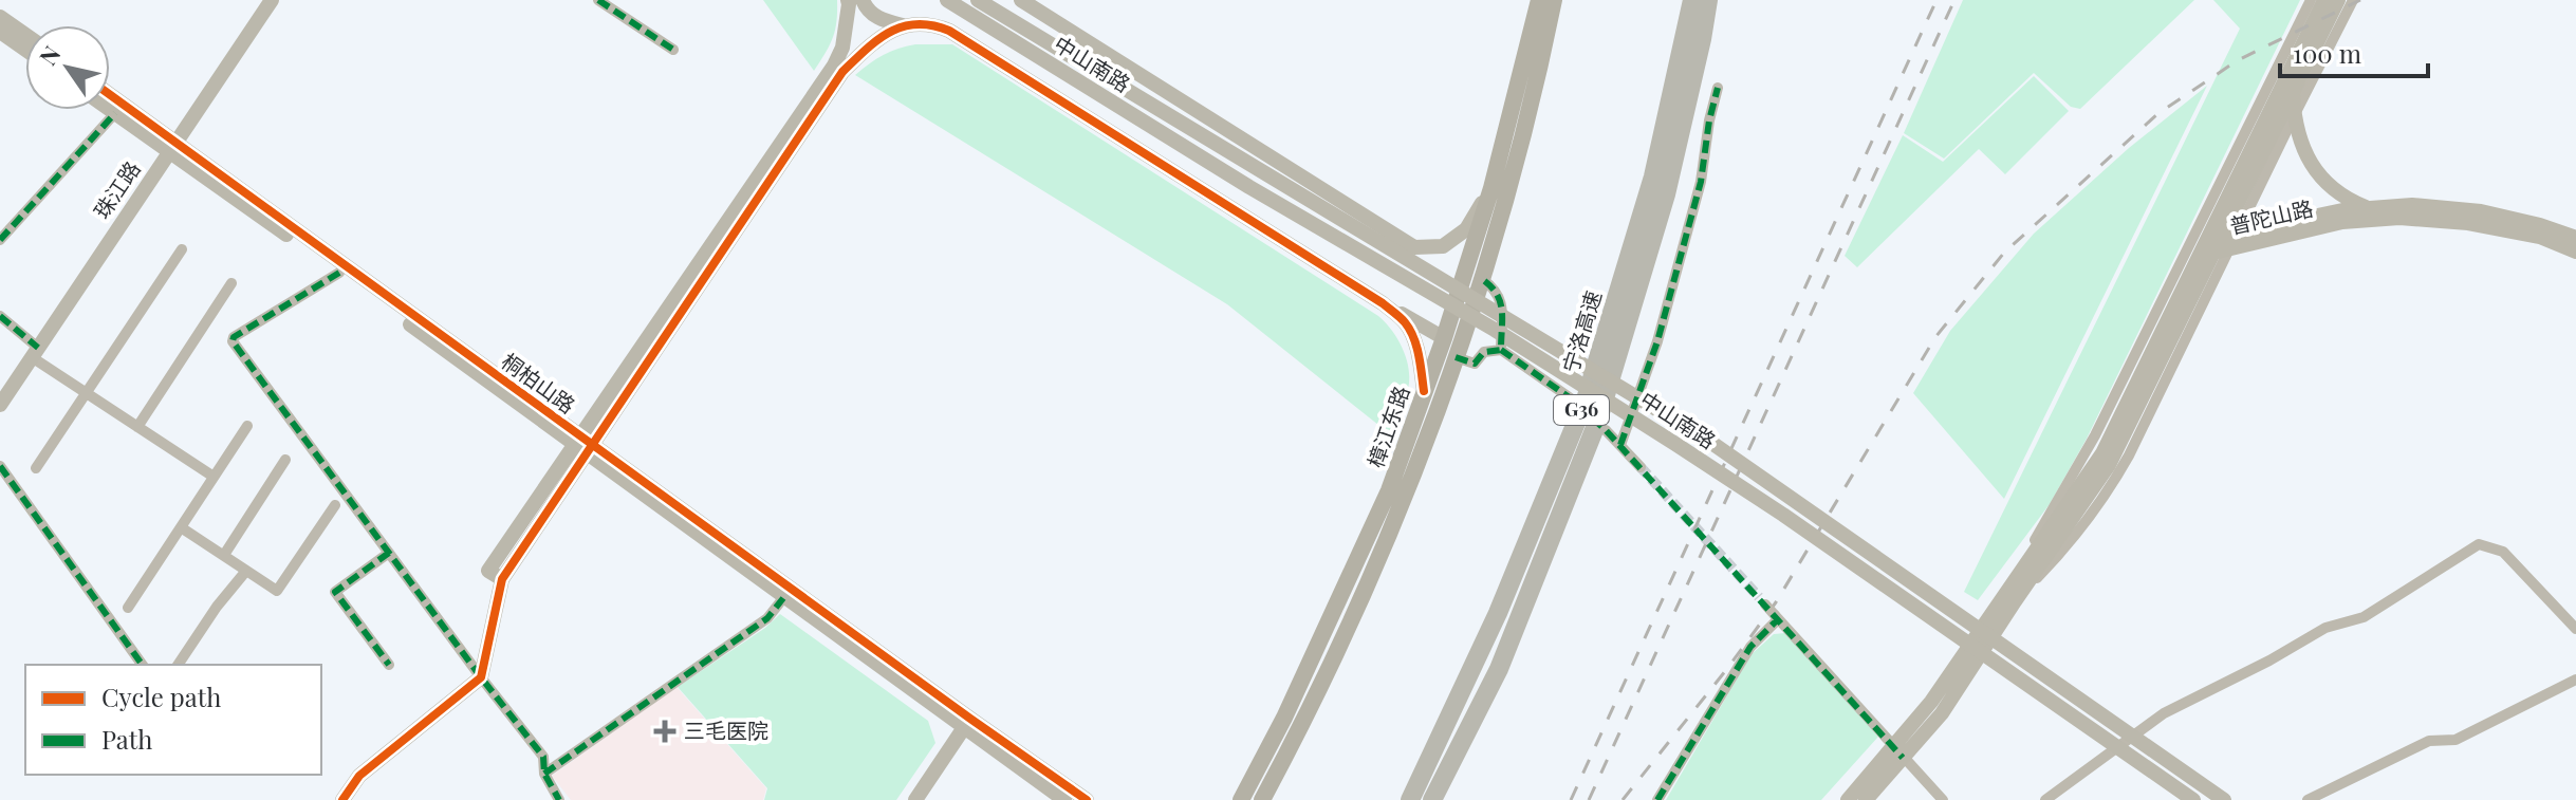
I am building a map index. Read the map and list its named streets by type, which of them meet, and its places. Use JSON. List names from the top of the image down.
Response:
{
  "streets": {
    "highway": ["宁洛高速", "G36"],
    "main road": ["樟江东路"],
    "street": [
      "中山南路",
      "珠江路",
      "普陀山路",
      "桐柏山路"
    ]
  },
  "crossings": [
    ["珠江路", "桐柏山路"]
  ],
  "places": {
    "health": ["三毛医院"]
  },
  "legend": ["Cycle path", "Path"],
  "scale_bar": "100 m",
  "north": "top left"
}
